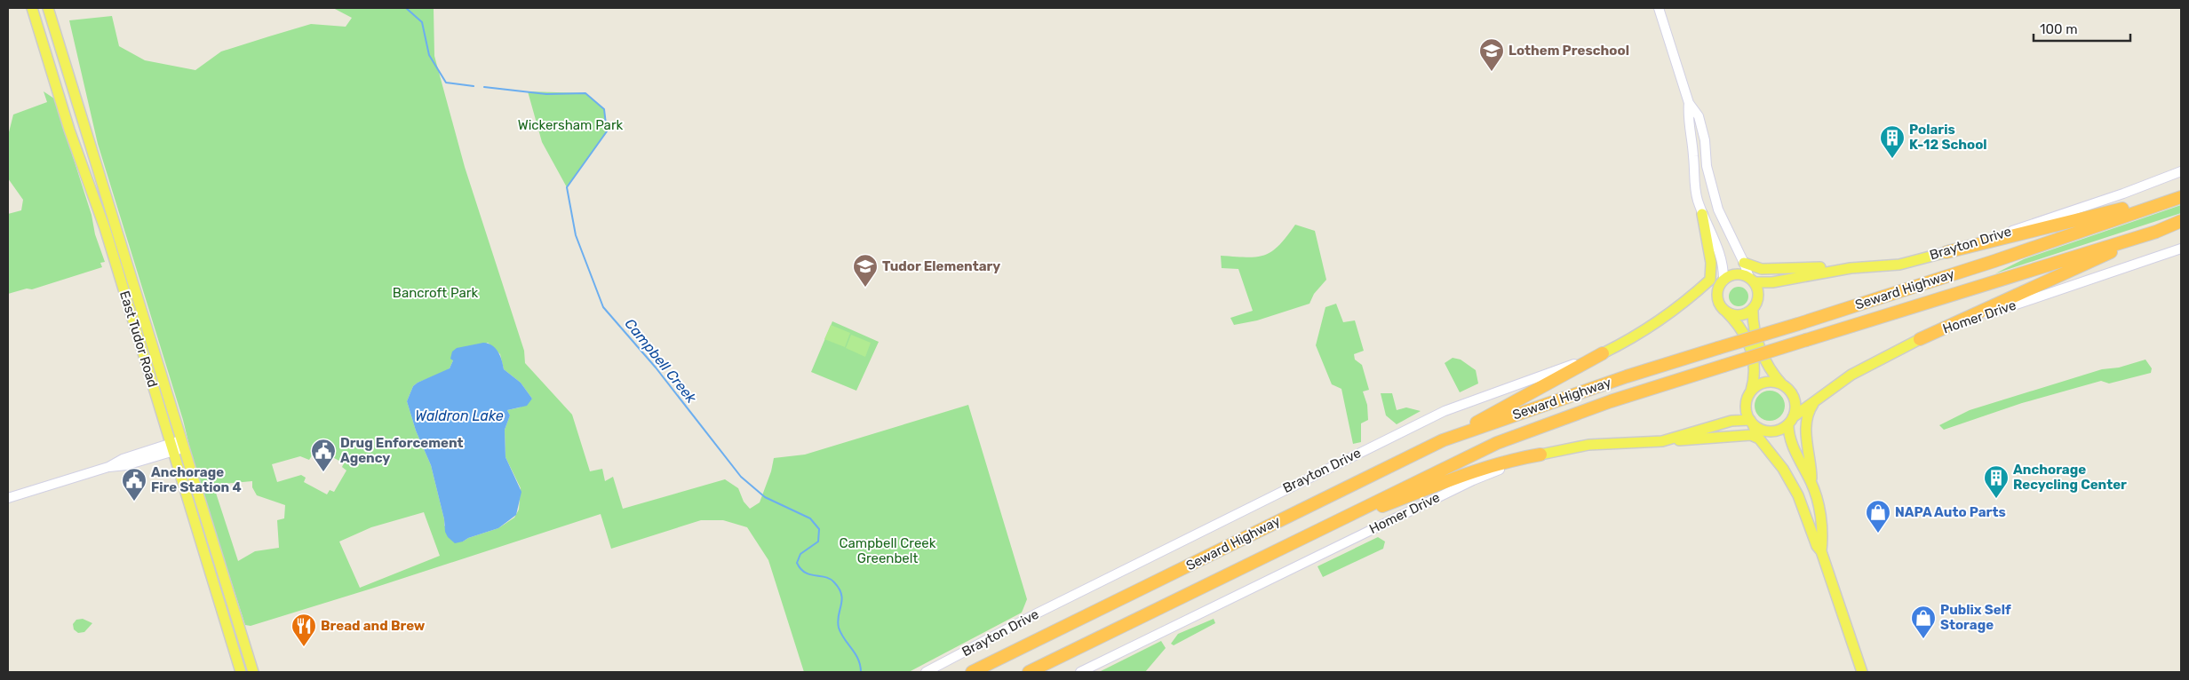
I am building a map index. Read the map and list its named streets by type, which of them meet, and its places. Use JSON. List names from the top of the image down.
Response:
{
  "streets": {
    "highway": ["Seward Highway"],
    "main road": ["Brayton Drive", "Homer Drive", "East Tudor Road"]
  },
  "water": ["Campbell Creek", "Waldron Lake"],
  "parks": ["Wickersham Park", "Bancroft Park", "Campbell Creek Greenbelt"],
  "places": {
    "school or university": ["Lothem Preschool", "Tudor Elementary"],
    "building": ["Polaris K-12 School", "Anchorage Recycling Center"],
    "public building": ["Drug Enforcement Agency", "Anchorage Fire Station 4"],
    "shop": ["NAPA Auto Parts", "Publix Self Storage"],
    "restaurant": ["Bread and Brew"]
  },
  "scale_bar": "100 m"
}
